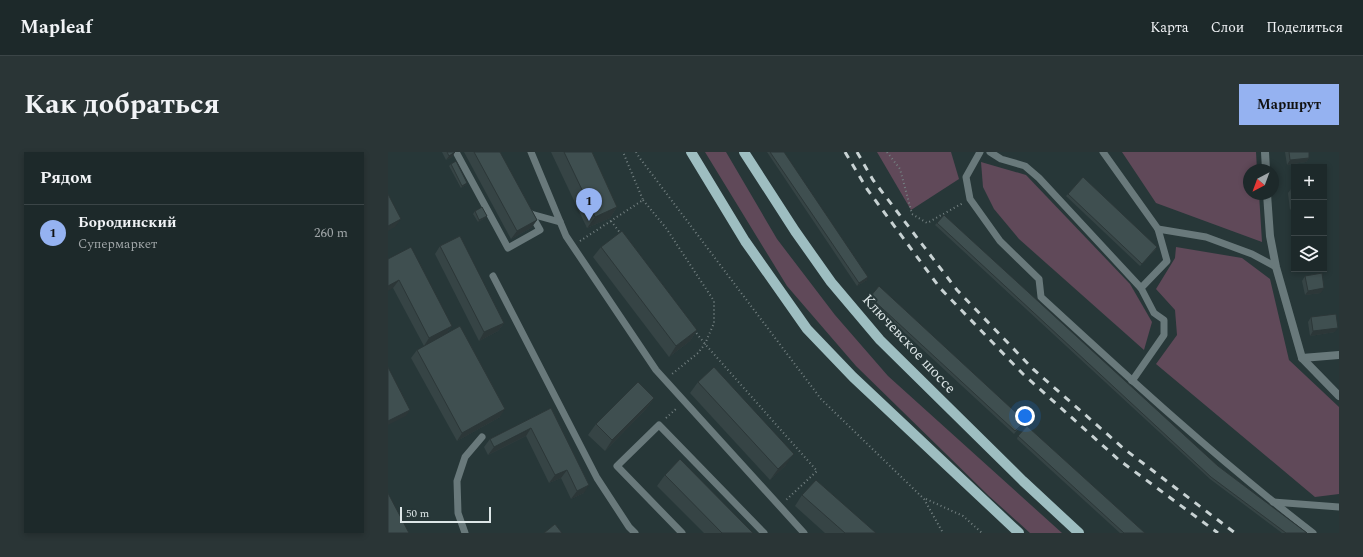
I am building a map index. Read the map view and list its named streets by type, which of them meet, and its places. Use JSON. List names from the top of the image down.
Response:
{
  "streets": {
    "main road": ["Ключевское шоссе"]
  },
  "scale_bar": "50 m",
  "north": "bottom left",
  "page": {
    "header": "Mapleaf",
    "nav": ["Карта", "Слои", "Поделиться"],
    "title": "Как добраться",
    "buttons": "Маршрут",
    "heading": "Рядом",
    "map_buttons": ["+", "−"],
    "pins": "1",
    "list": [
      {
        "mark": "1",
        "name": "Бородинский",
        "note": "Супермаркет",
        "value": "260 m"
      }
    ],
    "scale": "50 m"
  }
}
